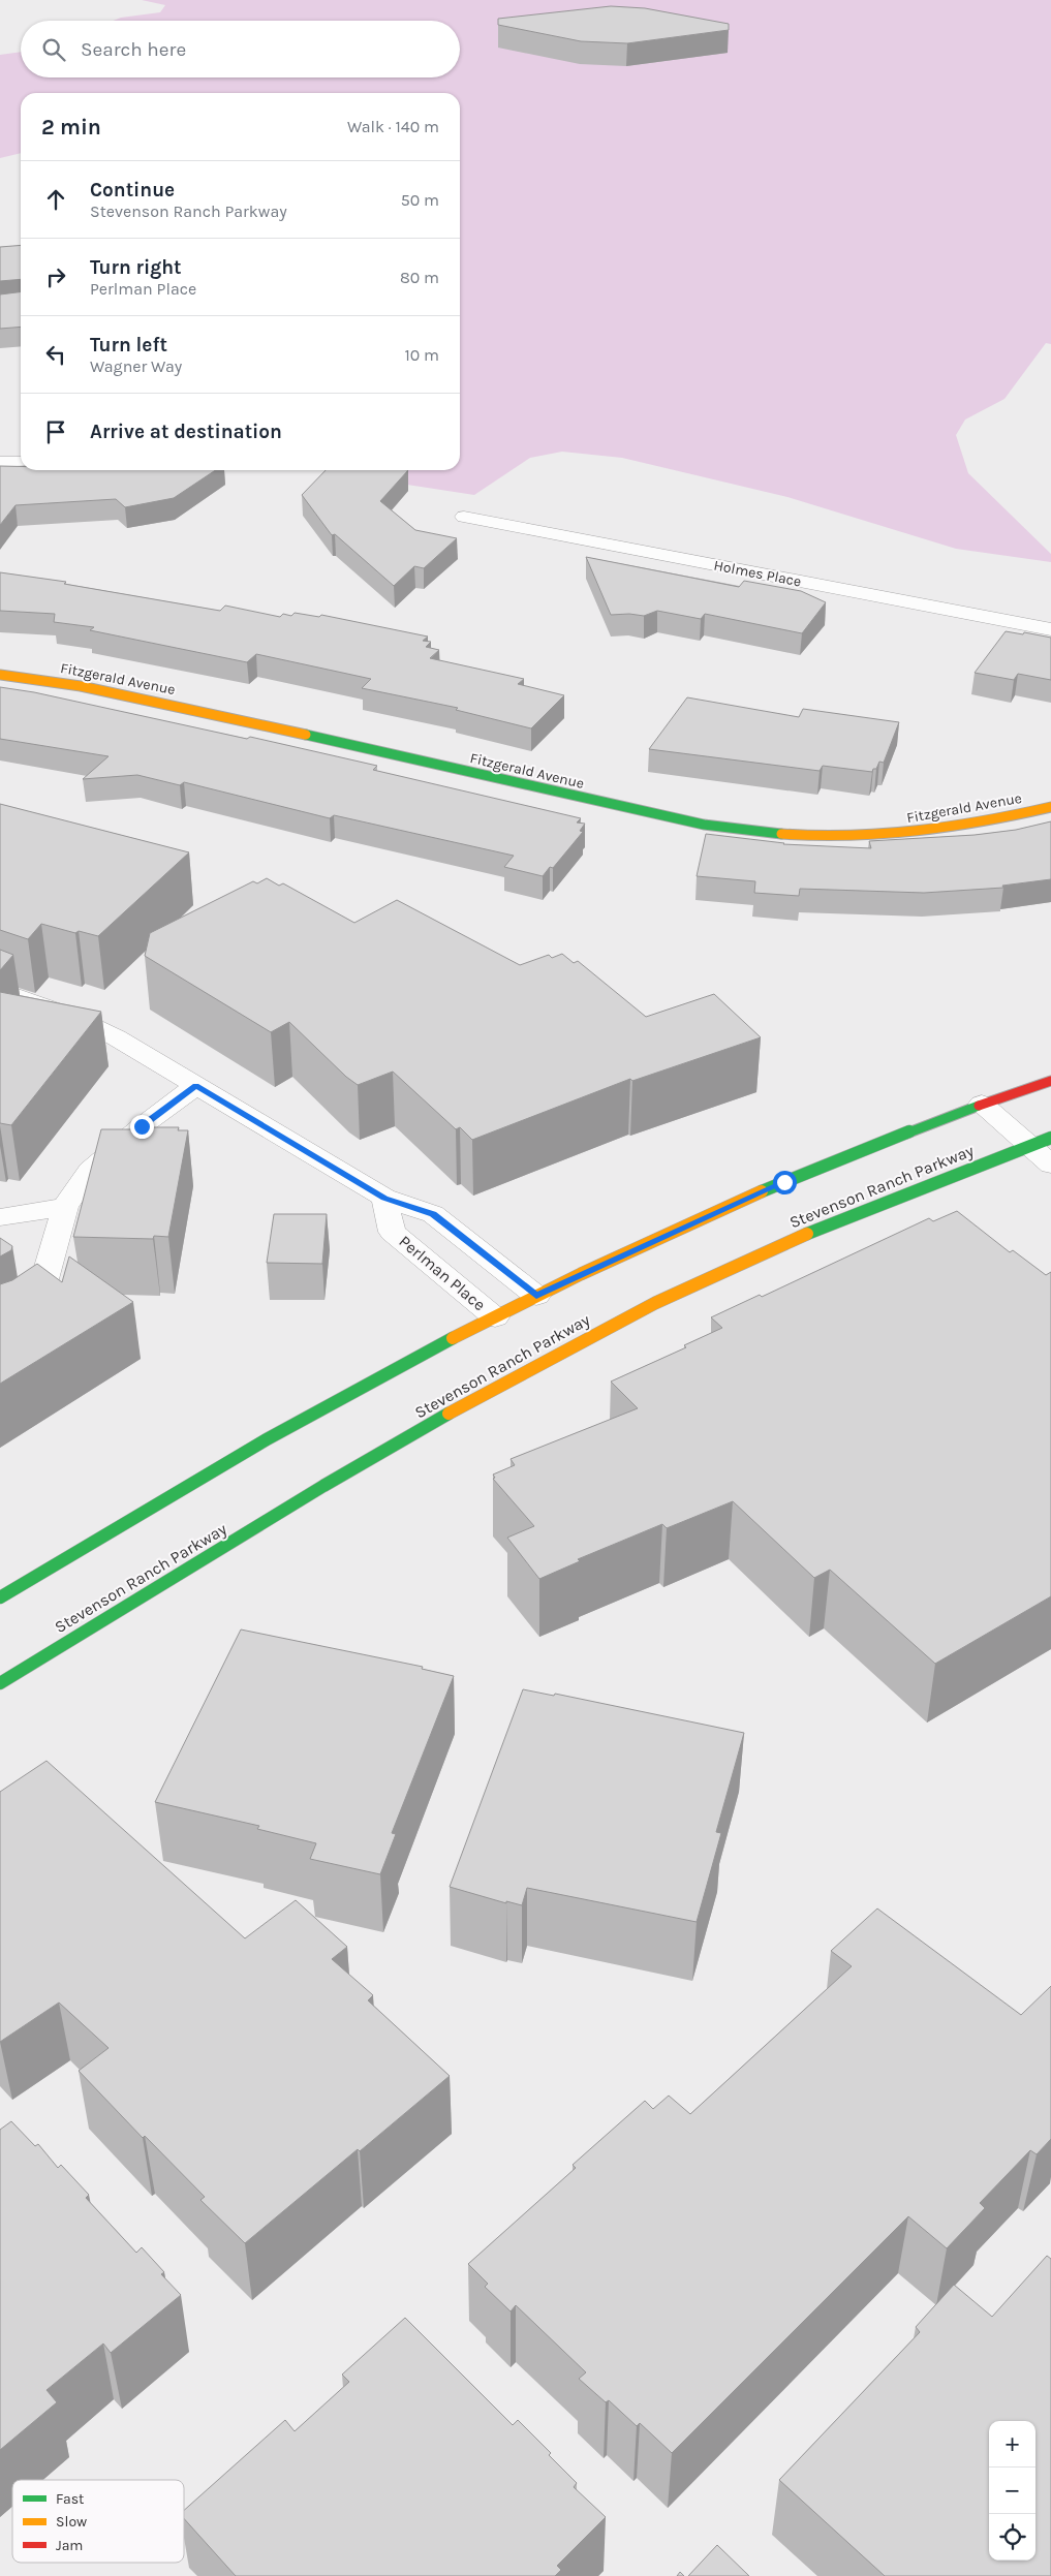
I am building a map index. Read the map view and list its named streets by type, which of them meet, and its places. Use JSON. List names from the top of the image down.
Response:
{
  "streets": {
    "main road": ["Fitzgerald Avenue", "Stevenson Ranch Parkway"],
    "street": ["Holmes Place", "Perlman Place"]
  },
  "legend": ["Fast", "Slow", "Jam"],
  "page": {
    "search": "Search here",
    "heading": ["2 min", "Walk · 140 m"],
    "list": [
      ["Continue", "Stevenson Ranch Parkway", "50 m"],
      ["Turn right", "Perlman Place", "80 m"],
      ["Turn left", "Wagner Way", "10 m"],
      "Arrive at destination"
    ],
    "map_buttons": ["+", "−"]
  }
}
